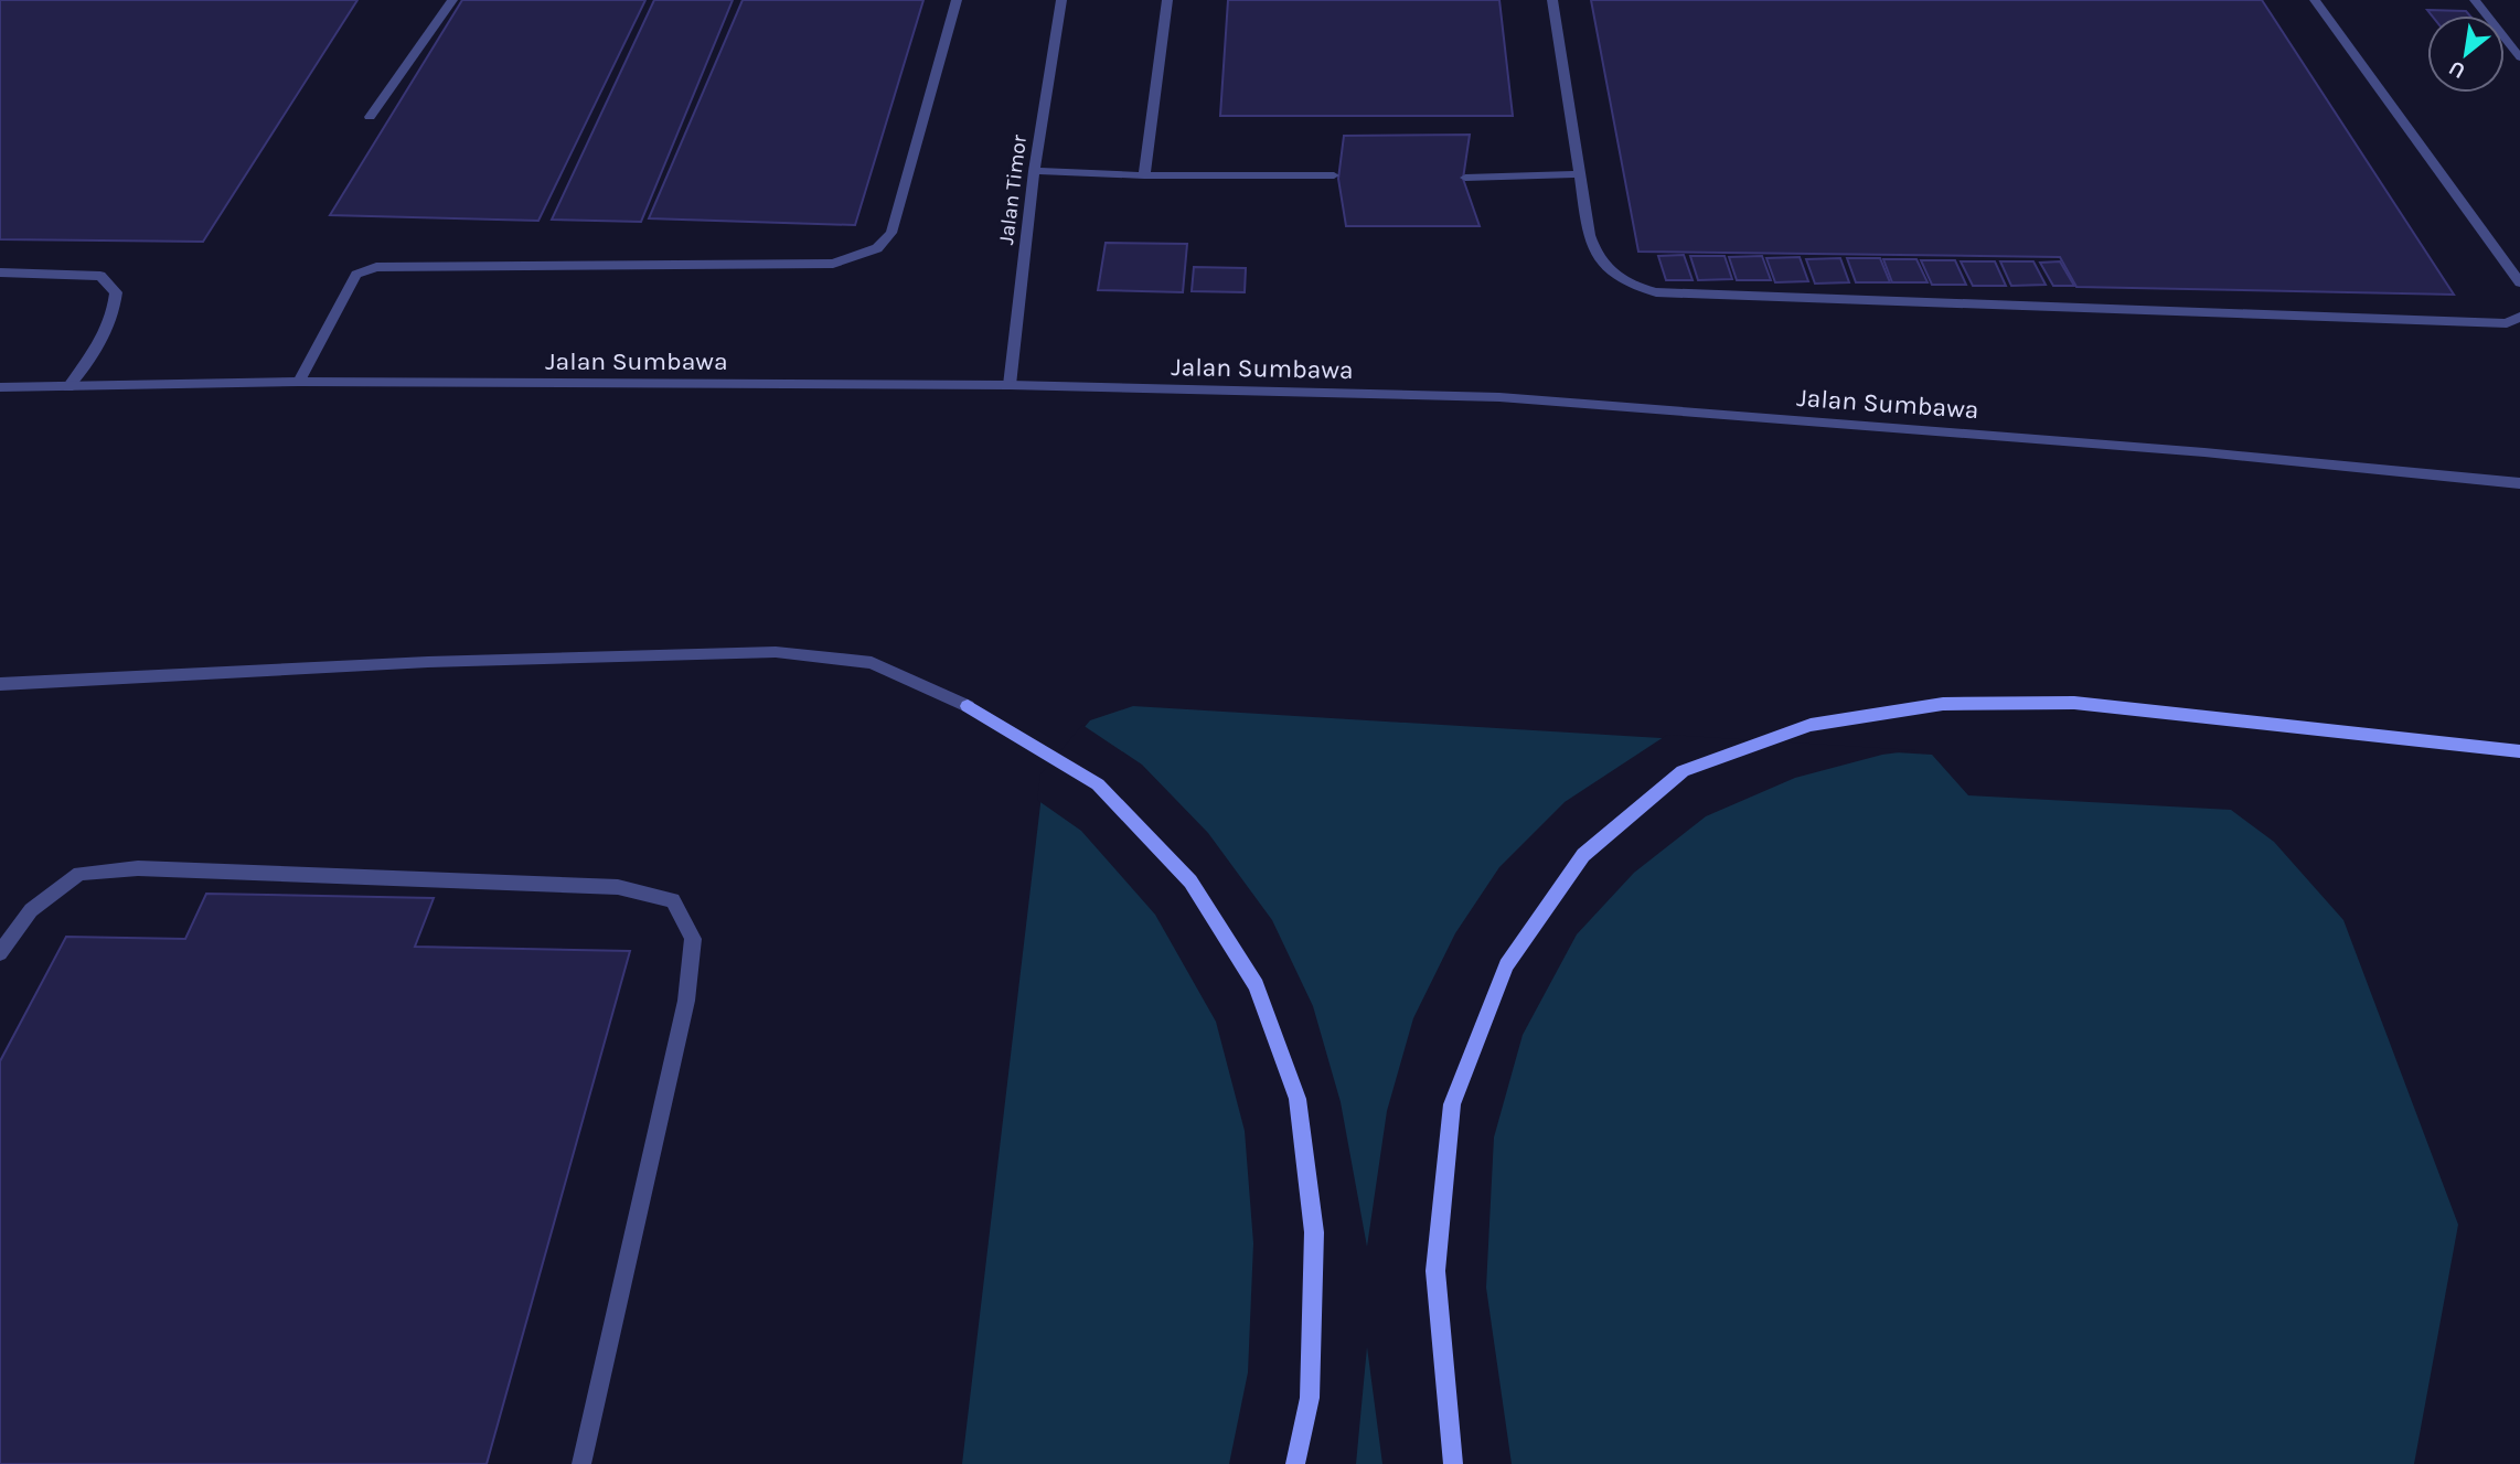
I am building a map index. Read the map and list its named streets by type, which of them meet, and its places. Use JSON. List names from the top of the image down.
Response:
{
  "streets": {
    "street": ["Jalan Timor", "Jalan Sumbawa"]
  },
  "crossings": [
    ["Jalan Timor", "Jalan Sumbawa"]
  ],
  "north": "bottom left"
}
